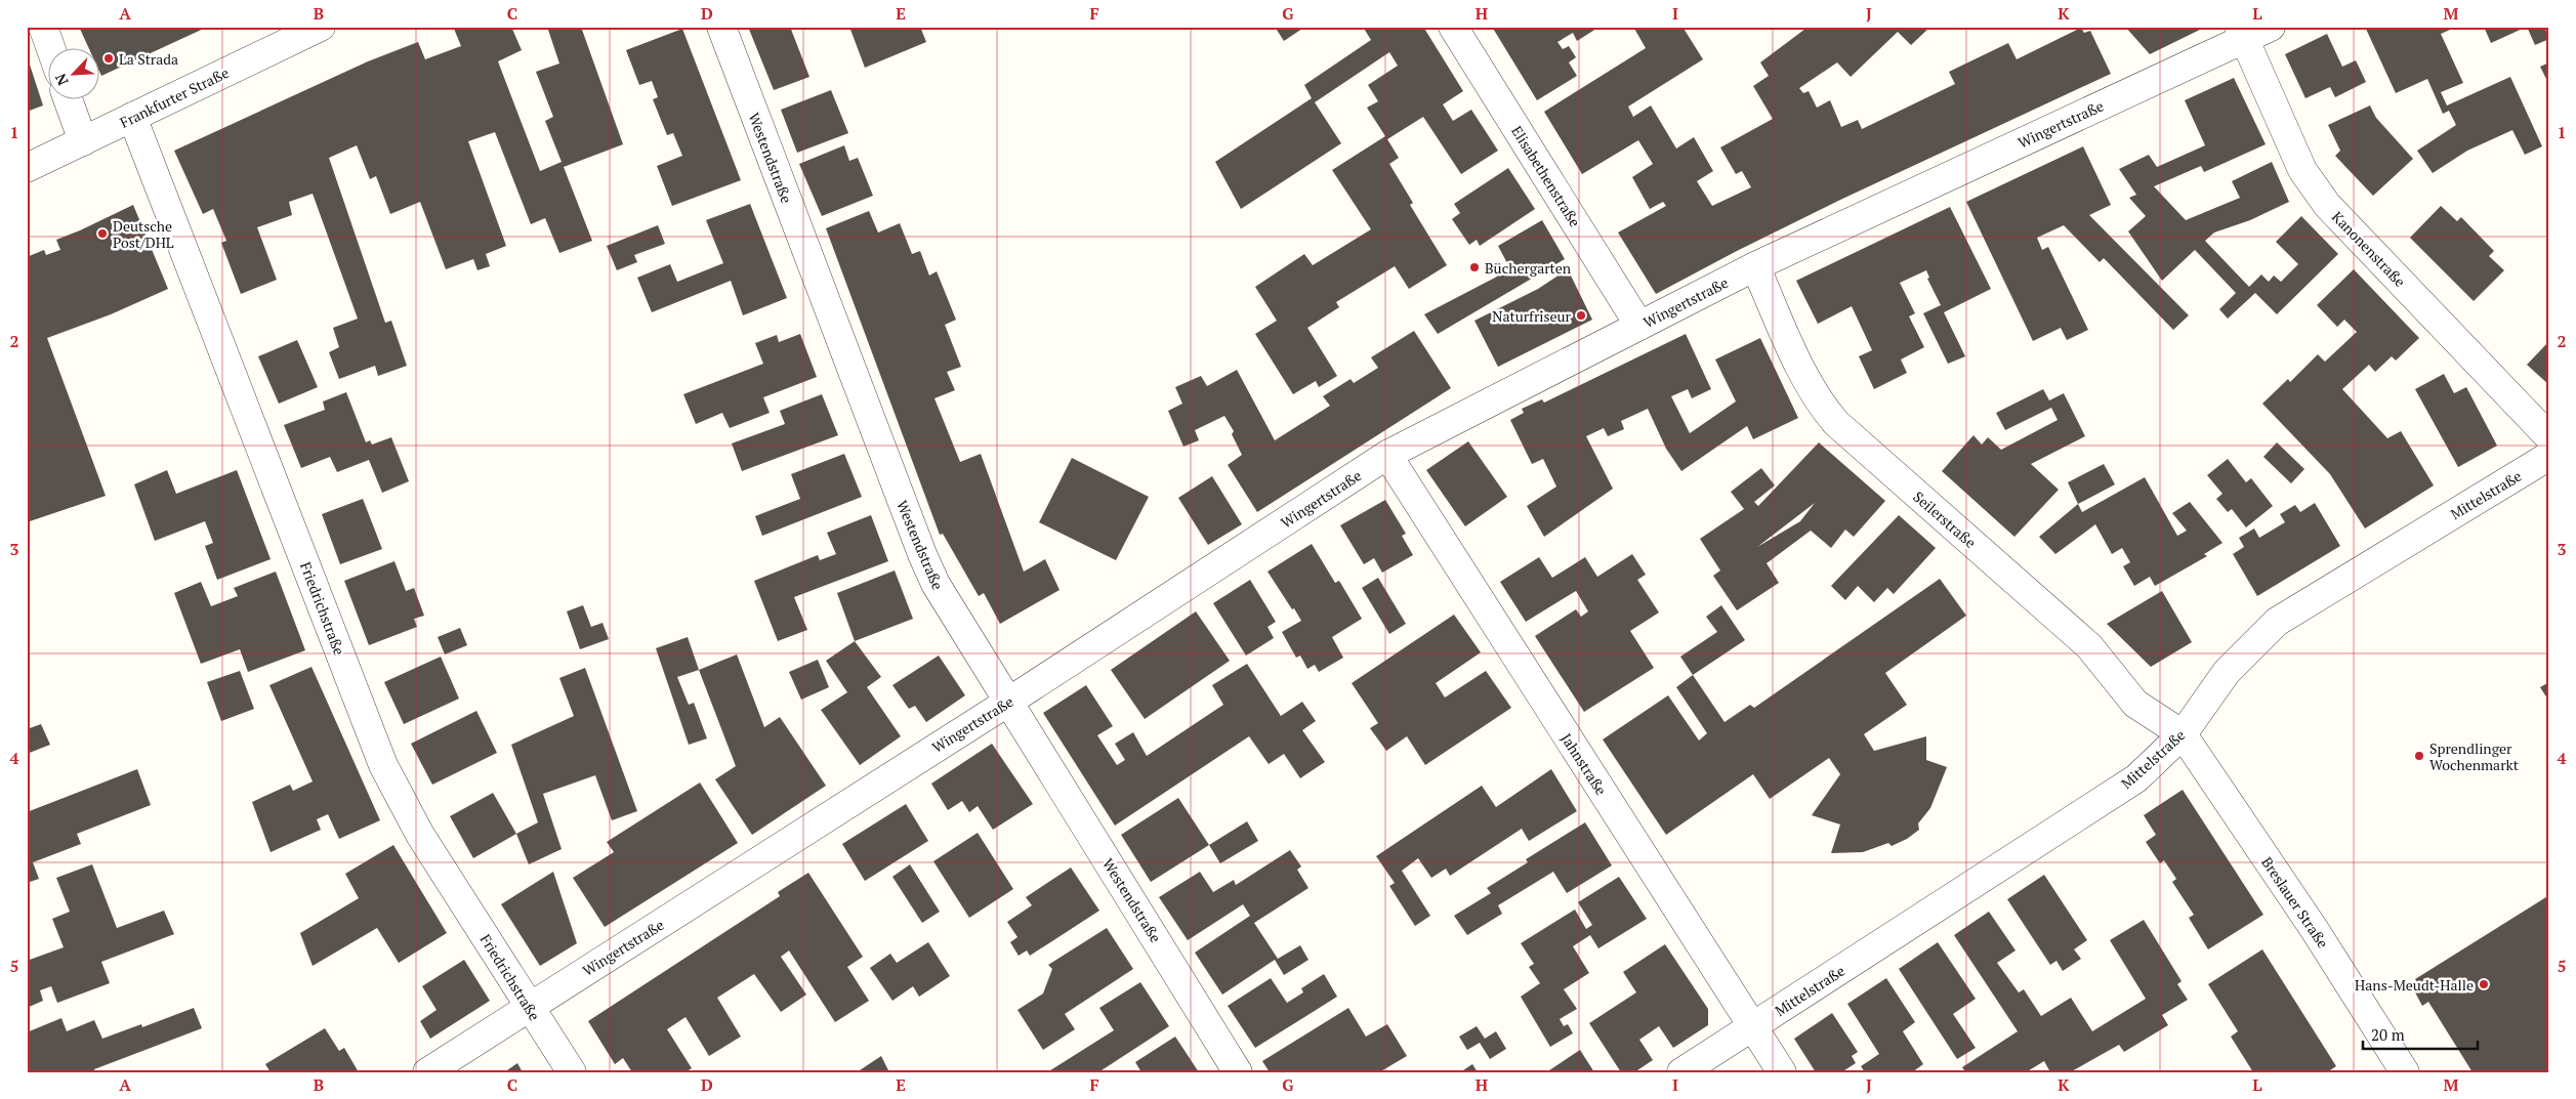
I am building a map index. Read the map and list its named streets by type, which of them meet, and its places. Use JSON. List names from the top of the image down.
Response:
{
  "streets": {
    "street": [
      "Frankfurter Straße",
      "Wingertstraße",
      "Westendstraße",
      "Elisabethenstraße",
      "Kanonenstraße",
      "Mittelstraße",
      "Seilerstraße",
      "Friedrichstraße",
      "Jahnstraße",
      "Breslauer Straße"
    ]
  },
  "crossings": [
    ["Frankfurter Straße", "Friedrichstraße"],
    ["Wingertstraße", "Westendstraße"],
    ["Wingertstraße", "Elisabethenstraße"],
    ["Wingertstraße", "Kanonenstraße"],
    ["Wingertstraße", "Seilerstraße"],
    ["Wingertstraße", "Friedrichstraße"],
    ["Wingertstraße", "Jahnstraße"],
    ["Mittelstraße", "Seilerstraße"],
    ["Mittelstraße", "Jahnstraße"],
    ["Mittelstraße", "Breslauer Straße"],
    ["Seilerstraße", "Breslauer Straße"]
  ],
  "places": [
    "La Strada",
    "Deutsche Post/DHL",
    "Büchergarten",
    "Naturfriseur",
    "Sprendlinger Wochenmarkt",
    "Hans-Meudt-Halle"
  ],
  "scale_bar": "20 m",
  "north": "bottom left",
  "grid": {
    "columns": [
      "A",
      "B",
      "C",
      "D",
      "E",
      "F",
      "G",
      "H",
      "I",
      "J",
      "K",
      "L",
      "M"
    ],
    "rows": [
      "1",
      "2",
      "3",
      "4",
      "5"
    ]
  }
}
